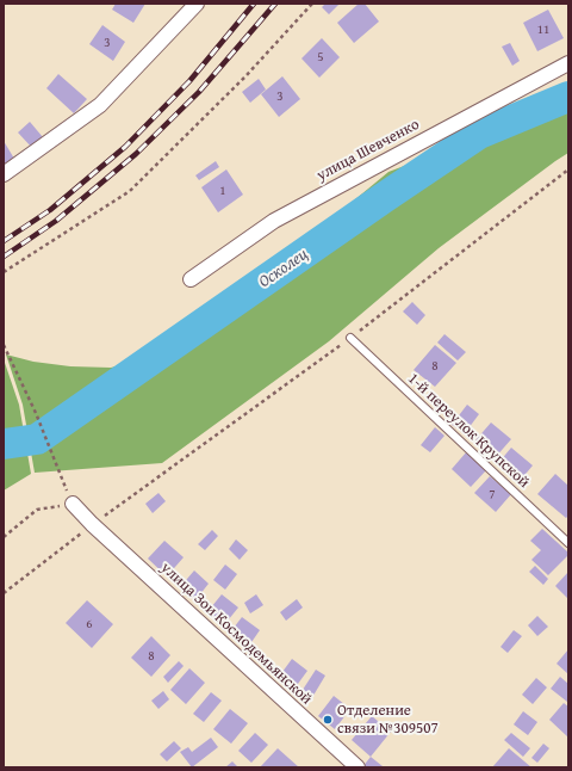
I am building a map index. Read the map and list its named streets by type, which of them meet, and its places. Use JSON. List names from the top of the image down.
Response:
{
  "streets": {
    "street": ["улица Шевченко", "улица Зои Космодемьянской"],
    "lane": ["1-й переулок Крупской"]
  },
  "water": ["Осколец"],
  "places": ["Отделение связи №309507"],
  "house_numbers": [
    "11",
    "3",
    "5",
    "3",
    "1",
    "8",
    "7",
    "6",
    "8"
  ]
}
